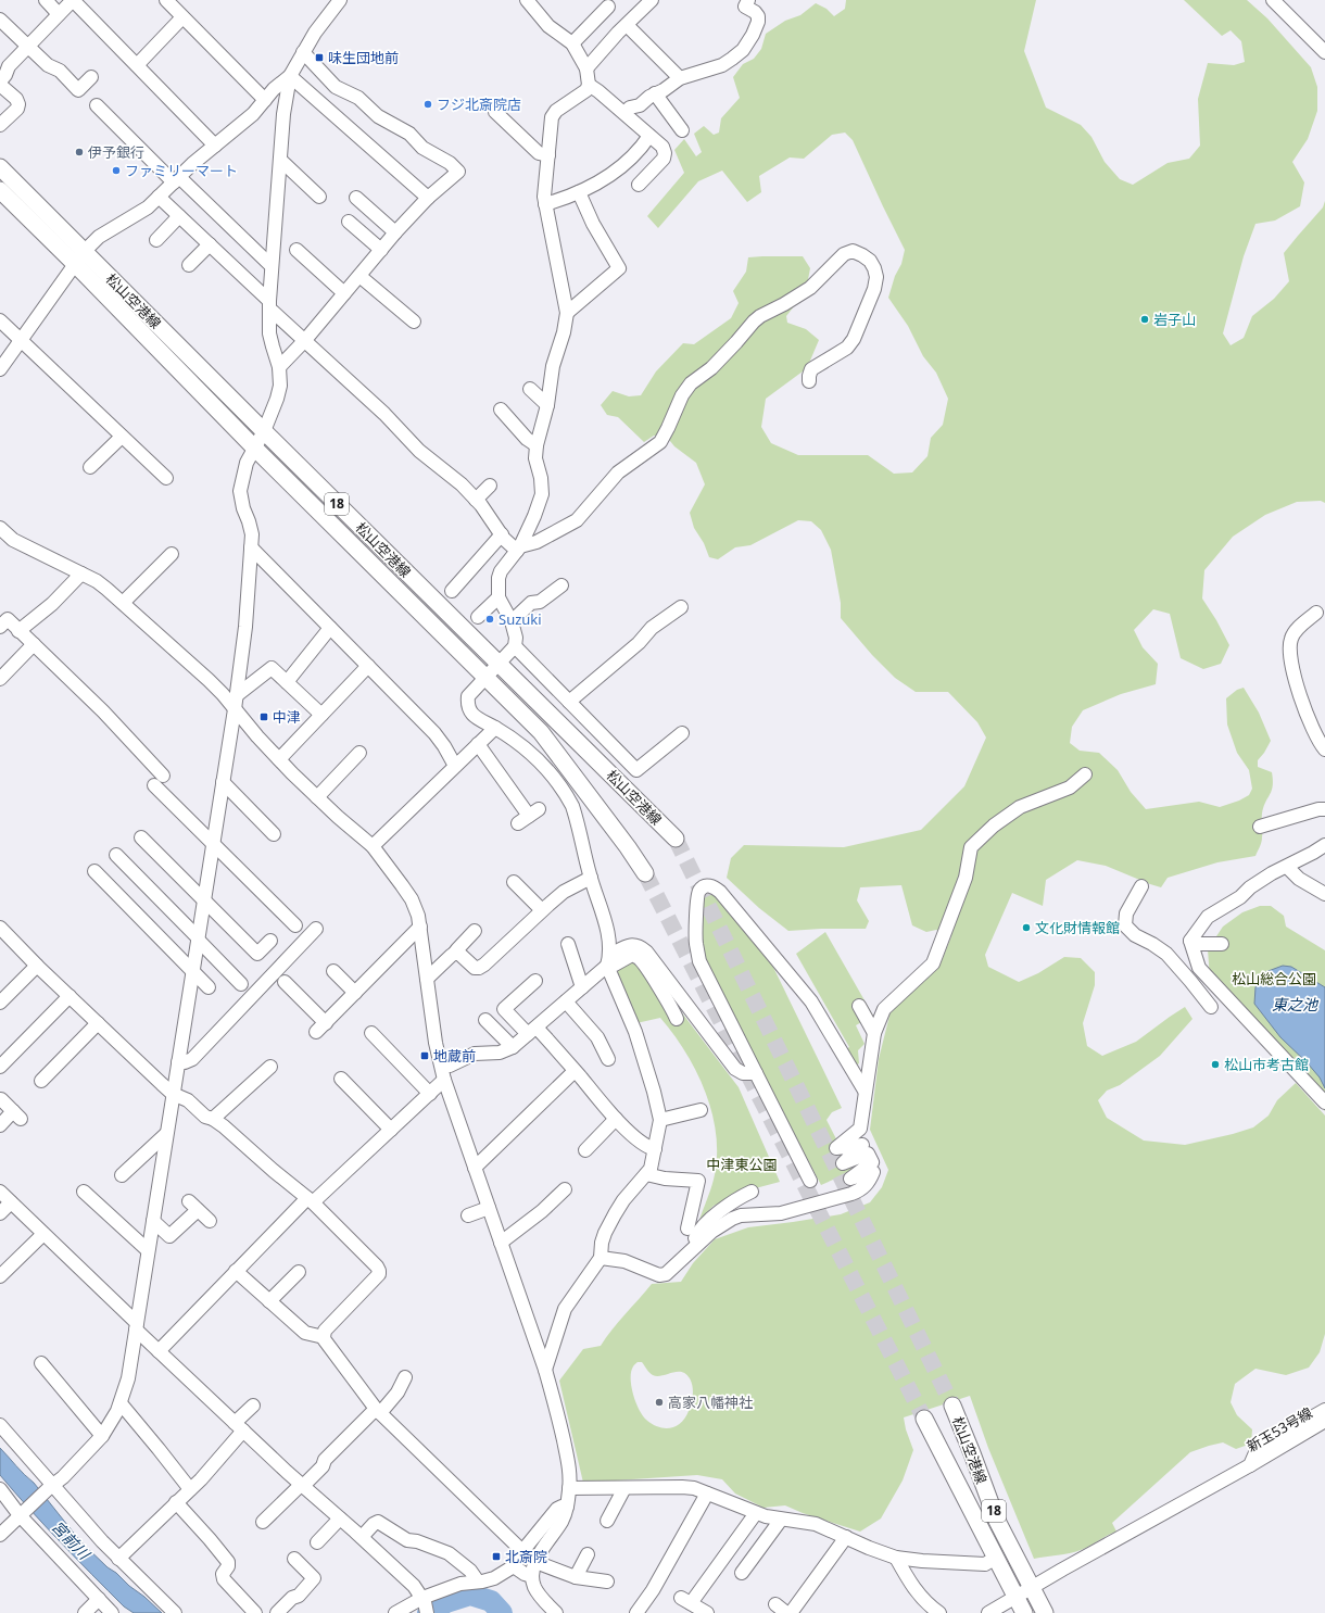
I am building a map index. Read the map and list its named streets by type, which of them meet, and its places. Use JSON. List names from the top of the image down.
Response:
{
  "streets": {
    "main road": ["松山空港線", "18"],
    "street": ["新玉53号線"]
  },
  "crossings": [
    ["松山空港線", "新玉53号線"]
  ],
  "water": ["東之池", "宮前川"],
  "parks": ["松山総合公園", "中津東公園"],
  "places": {
    "transit": [
      "味生団地前",
      "中津",
      "地蔵前",
      "北斎院"
    ],
    "other": [
      "フジ北斎院店",
      "伊予銀行",
      "ファミリーマート",
      "岩子山",
      "Suzuki",
      "文化財情報館",
      "松山市考古館",
      "高家八幡神社"
    ]
  }
}
